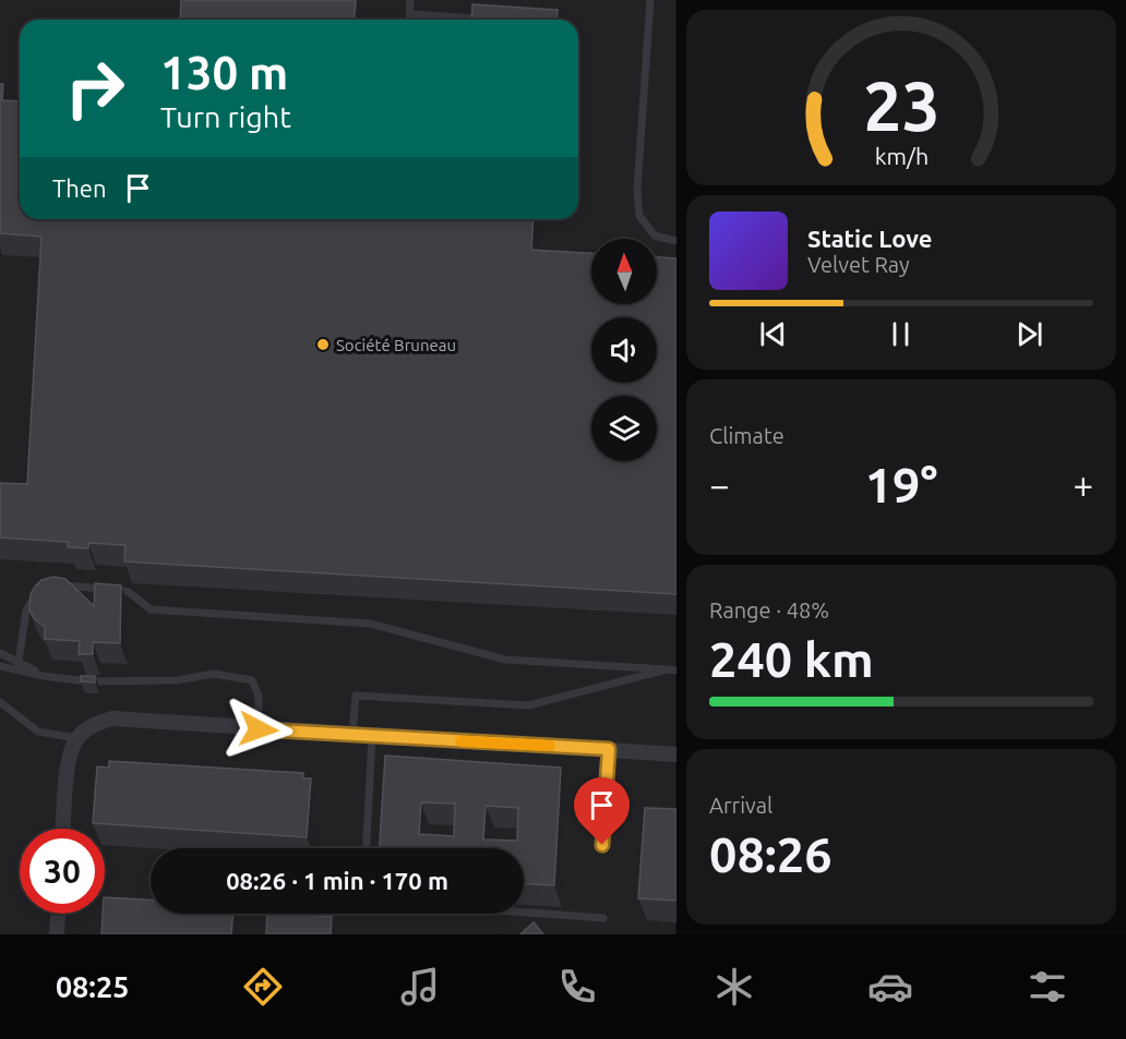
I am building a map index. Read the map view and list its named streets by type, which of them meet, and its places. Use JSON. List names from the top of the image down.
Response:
{
  "places": ["Société Bruneau"],
  "north": "top",
  "page": {
    "turn": ["130 m", "Turn right"],
    "then": "Then",
    "song": ["Static Love", "Velvet Ray"],
    "tile": [
      "Climate",
      ["Range · 48%", "240 km"],
      ["Arrival", "08:26"]
    ],
    "heat": ["−", "19°", "+"],
    "limit": "30",
    "trip": "08:26 · 1 min · 170 m",
    "tabs": "08:25",
    "gauge": ["23", "km/h"]
  }
}
